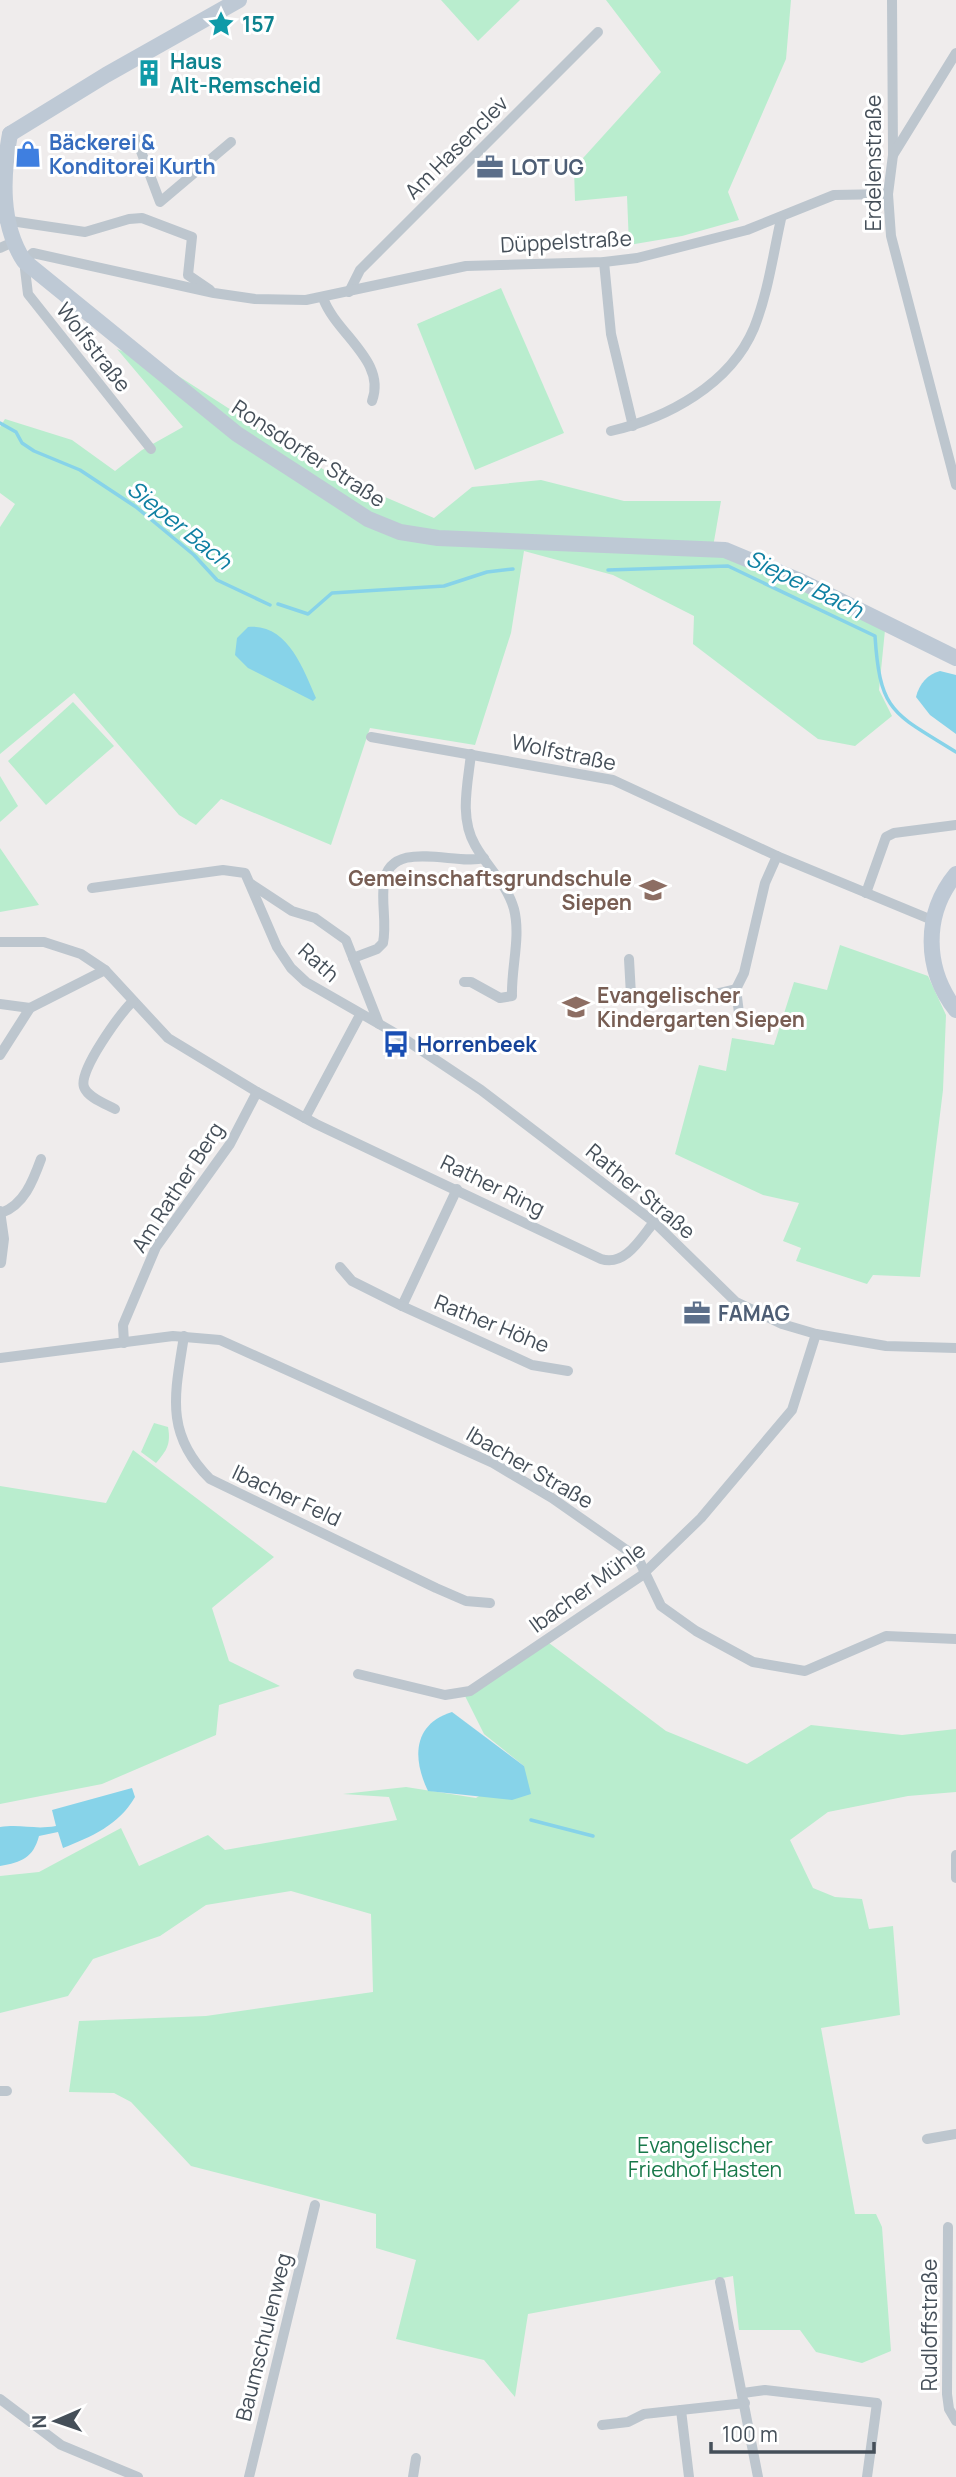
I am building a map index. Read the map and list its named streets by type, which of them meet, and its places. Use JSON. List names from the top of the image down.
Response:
{
  "streets": {
    "main road": ["Ronsdorfer Straße"],
    "street": [
      "Am Hasenclev",
      "Erdelenstraße",
      "Düppelstraße",
      "Wolfstraße",
      "Rath",
      "Rather Ring",
      "Am Rather Berg",
      "Rather Straße",
      "Rather Höhe",
      "Ibacher Straße",
      "Ibacher Feld",
      "Ibacher Mühle",
      "Rudloffstraße",
      "Baumschulenweg"
    ]
  },
  "crossings": [
    ["Am Hasenclev", "Düppelstraße"],
    ["Erdelenstraße", "Düppelstraße"],
    ["Düppelstraße", "Wolfstraße"],
    ["Düppelstraße", "Ronsdorfer Straße"],
    ["Wolfstraße", "Ronsdorfer Straße"],
    ["Rath", "Rather Straße"],
    ["Rather Ring", "Am Rather Berg"],
    ["Rather Ring", "Rather Straße"],
    ["Rather Ring", "Rather Höhe"],
    ["Am Rather Berg", "Ibacher Straße"],
    ["Rather Straße", "Ibacher Mühle"],
    ["Ibacher Straße", "Ibacher Feld"],
    ["Ibacher Straße", "Ibacher Mühle"]
  ],
  "water": ["Sieper Bach"],
  "parks": ["Evangelischer Friedhof Hasten"],
  "places": {
    "place": ["157"],
    "building": ["Haus Alt-Remscheid"],
    "shop": ["Bäckerei & Konditorei Kurth"],
    "office": ["LOT UG", "FAMAG"],
    "school or university": ["Gemeinschaftsgrundschule Siepen", "Evangelischer Kindergarten Siepen"],
    "bus stop": ["Horrenbeek"]
  },
  "scale_bar": "100 m",
  "north": "left"
}
